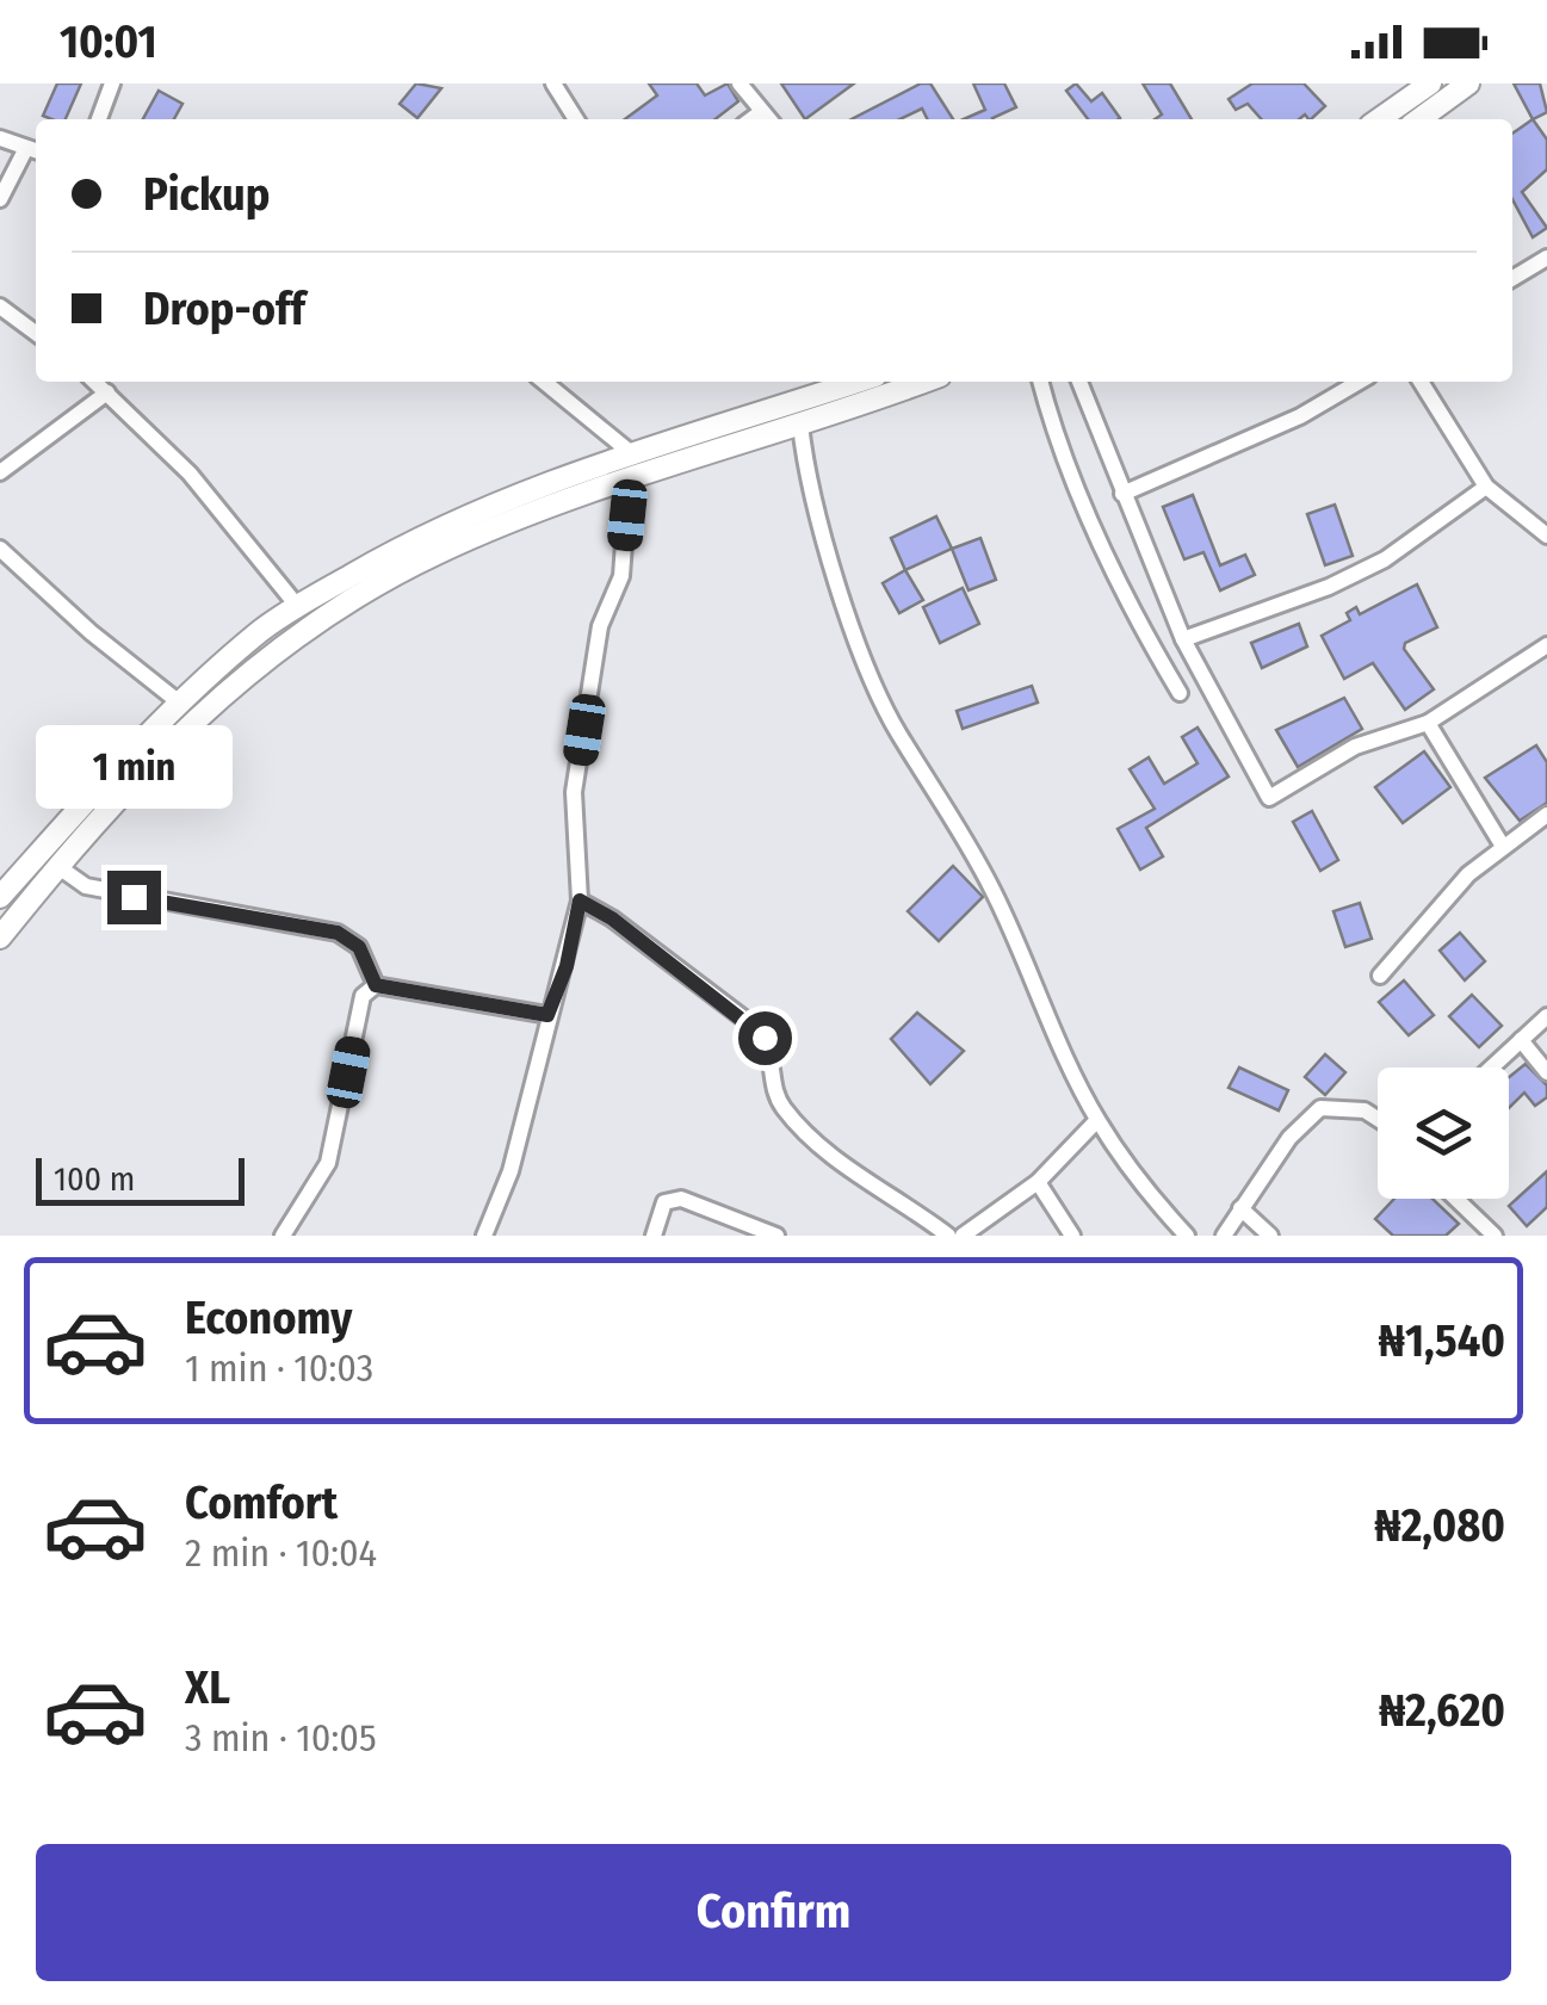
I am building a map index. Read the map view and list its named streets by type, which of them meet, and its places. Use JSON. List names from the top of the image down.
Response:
{
  "scale_bar": "100 m",
  "page": {
    "status": "10:01",
    "banner": ["Pickup", "Drop-off"],
    "bubble": "1 min",
    "scale": "100 m",
    "list": [
      {
        "name": "Economy",
        "note": "1 min · 10:03",
        "value": "₦1,540"
      },
      {
        "name": "Comfort",
        "note": "2 min · 10:04",
        "value": "₦2,080"
      },
      {
        "name": "XL",
        "note": "3 min · 10:05",
        "value": "₦2,620"
      }
    ],
    "buttons": "Confirm"
  }
}
